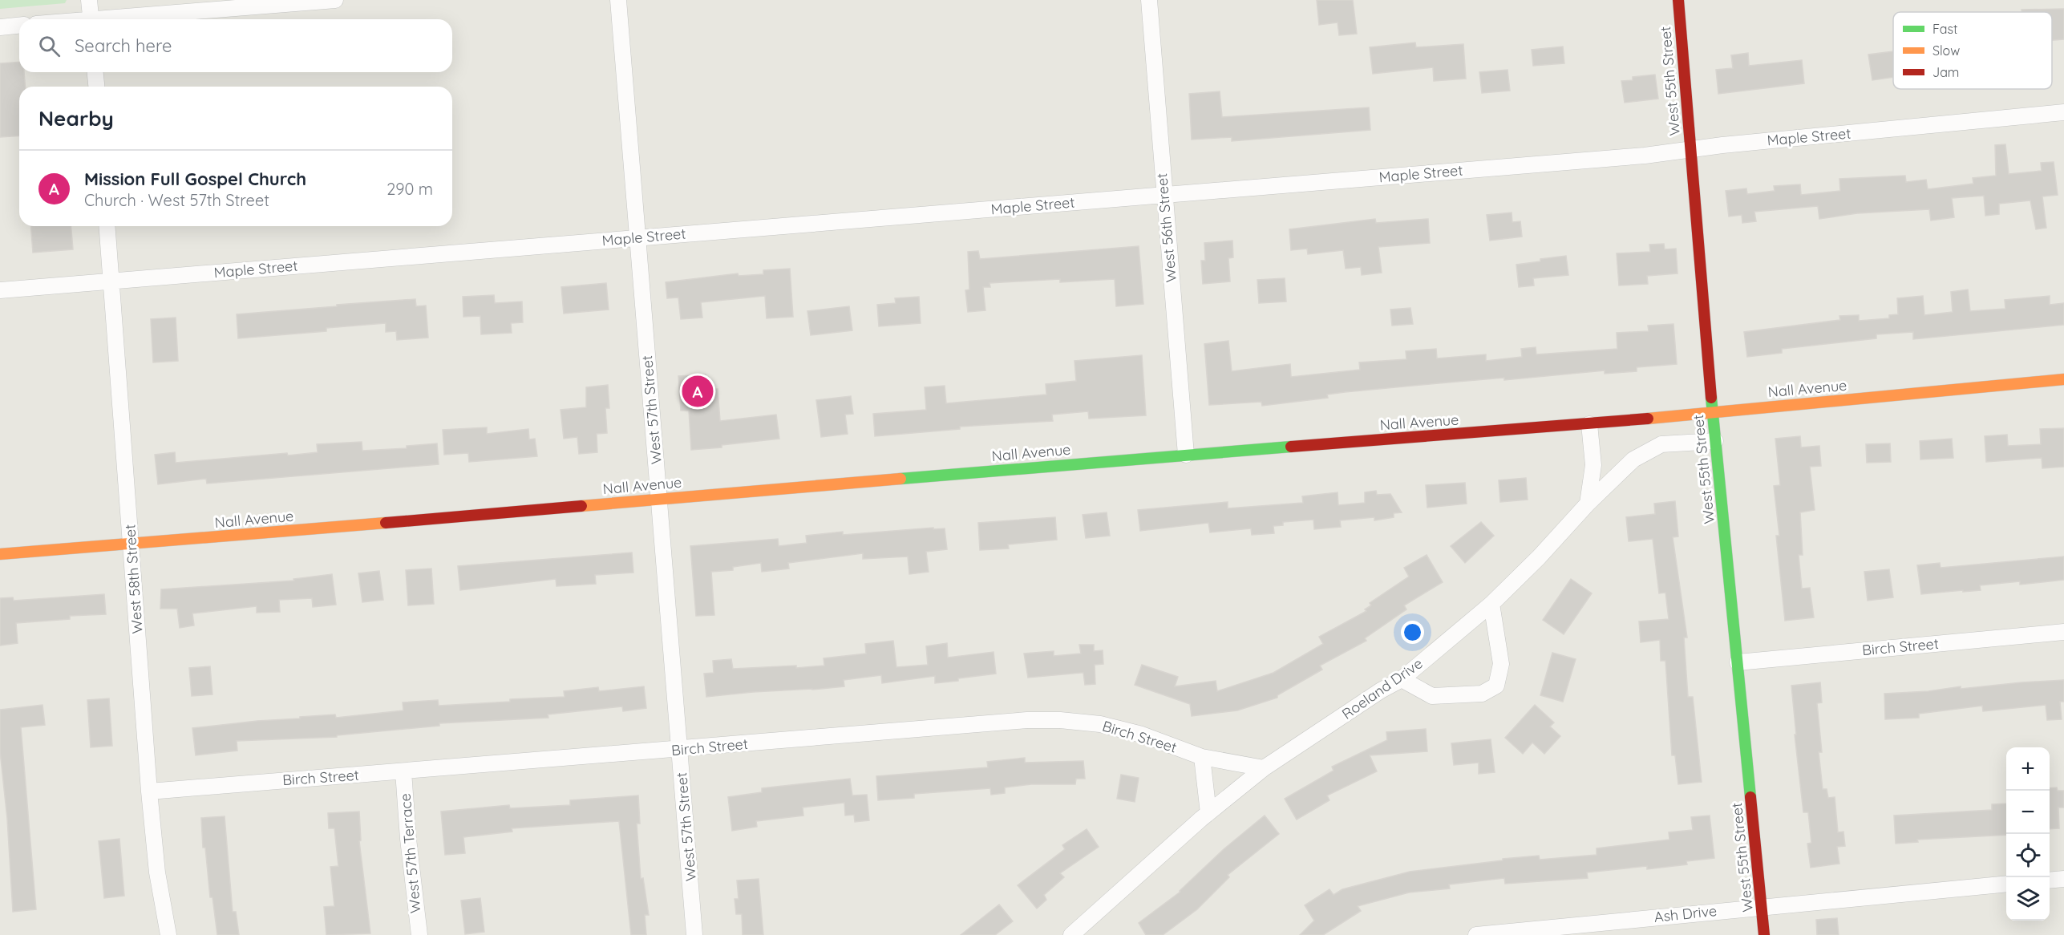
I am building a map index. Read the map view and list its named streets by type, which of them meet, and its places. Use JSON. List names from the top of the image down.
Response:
{
  "streets": {
    "street": [
      "West 55th Street",
      "Maple Street",
      "West 56th Street",
      "Nall Avenue",
      "West 57th Street",
      "West 58th Street",
      "Birch Street",
      "Roeland Drive",
      "West 57th Terrace",
      "Ash Drive"
    ]
  },
  "crossings": [
    ["West 55th Street", "Maple Street"],
    ["West 55th Street", "Nall Avenue"],
    ["West 55th Street", "Birch Street"],
    ["West 55th Street", "Roeland Drive"],
    ["West 55th Street", "Ash Drive"],
    ["Maple Street", "West 56th Street"],
    ["Maple Street", "West 57th Street"],
    ["Maple Street", "West 58th Street"],
    ["West 56th Street", "Nall Avenue"],
    ["Nall Avenue", "West 57th Street"],
    ["Nall Avenue", "West 58th Street"],
    ["West 57th Street", "Birch Street"],
    ["West 58th Street", "Birch Street"],
    ["Birch Street", "Roeland Drive"],
    ["Birch Street", "West 57th Terrace"]
  ],
  "legend": ["Fast", "Slow", "Jam"],
  "page": {
    "search": "Search here",
    "heading": "Nearby",
    "list": [
      {
        "mark": "A",
        "name": "Mission Full Gospel Church",
        "note": "Church · West 57th Street",
        "value": "290 m"
      }
    ],
    "pins": "A",
    "map_buttons": ["+", "−"]
  }
}
